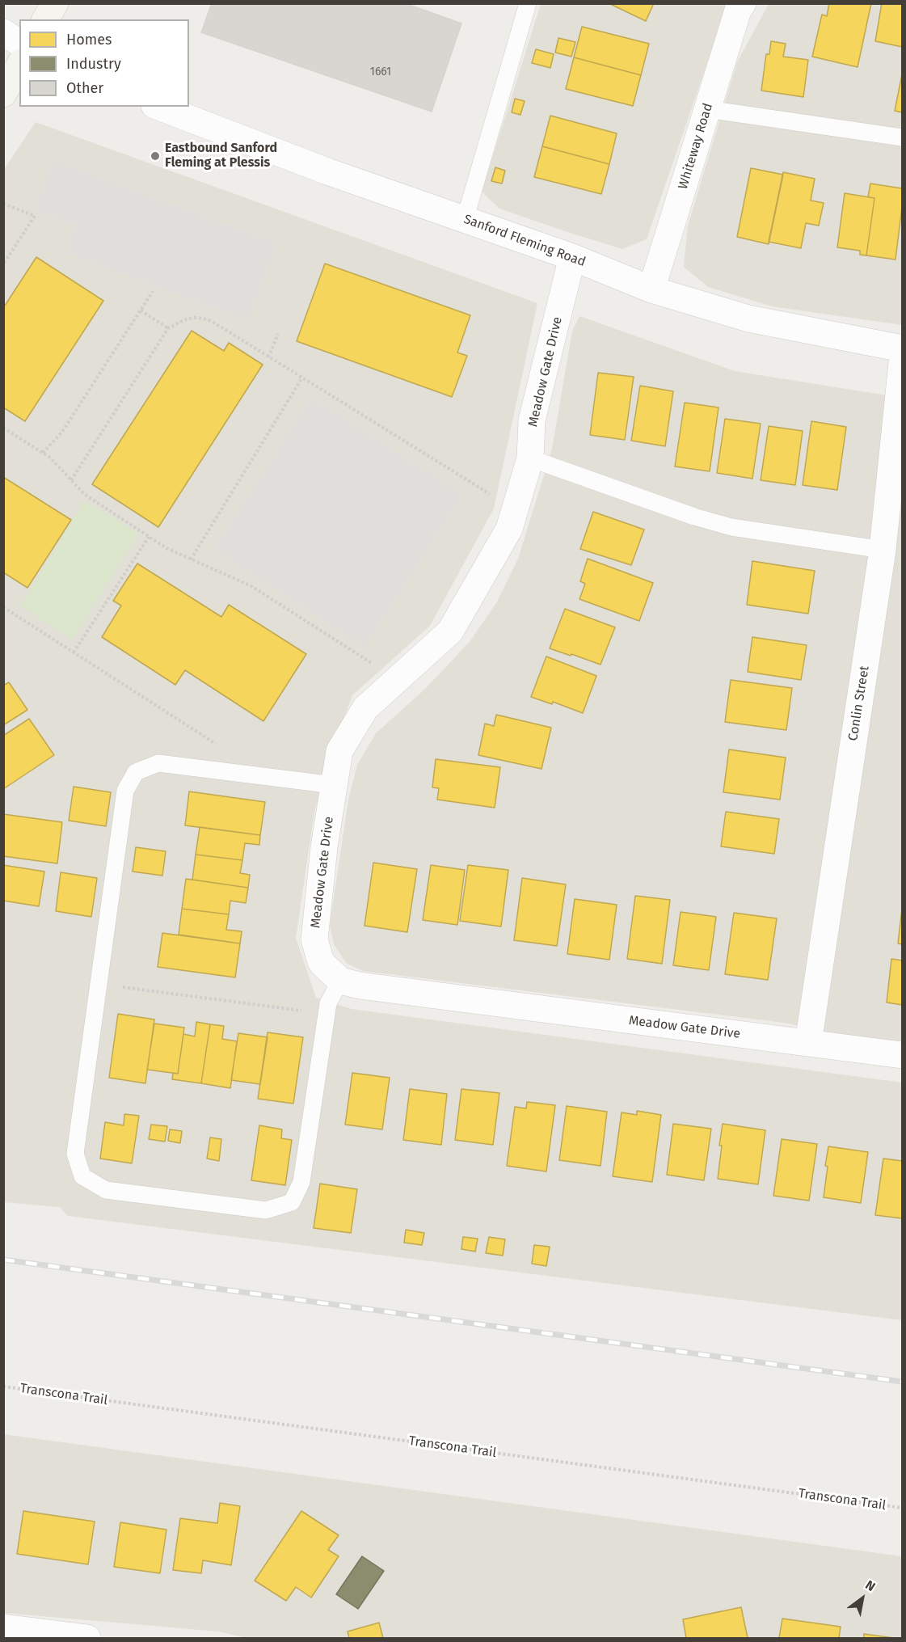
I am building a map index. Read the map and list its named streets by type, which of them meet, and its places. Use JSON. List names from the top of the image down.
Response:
{
  "streets": {
    "street": [
      "Whiteway Road",
      "Sanford Fleming Road",
      "Meadow Gate Drive",
      "Conlin Street"
    ],
    "path": ["Transcona Trail"]
  },
  "crossings": [
    ["Whiteway Road", "Sanford Fleming Road"],
    ["Sanford Fleming Road", "Meadow Gate Drive"],
    ["Meadow Gate Drive", "Conlin Street"]
  ],
  "places": ["Eastbound Sanford Fleming at Plessis"],
  "house_numbers": ["1661"],
  "legend": ["Homes", "Industry", "Other"],
  "north": "top right"
}
